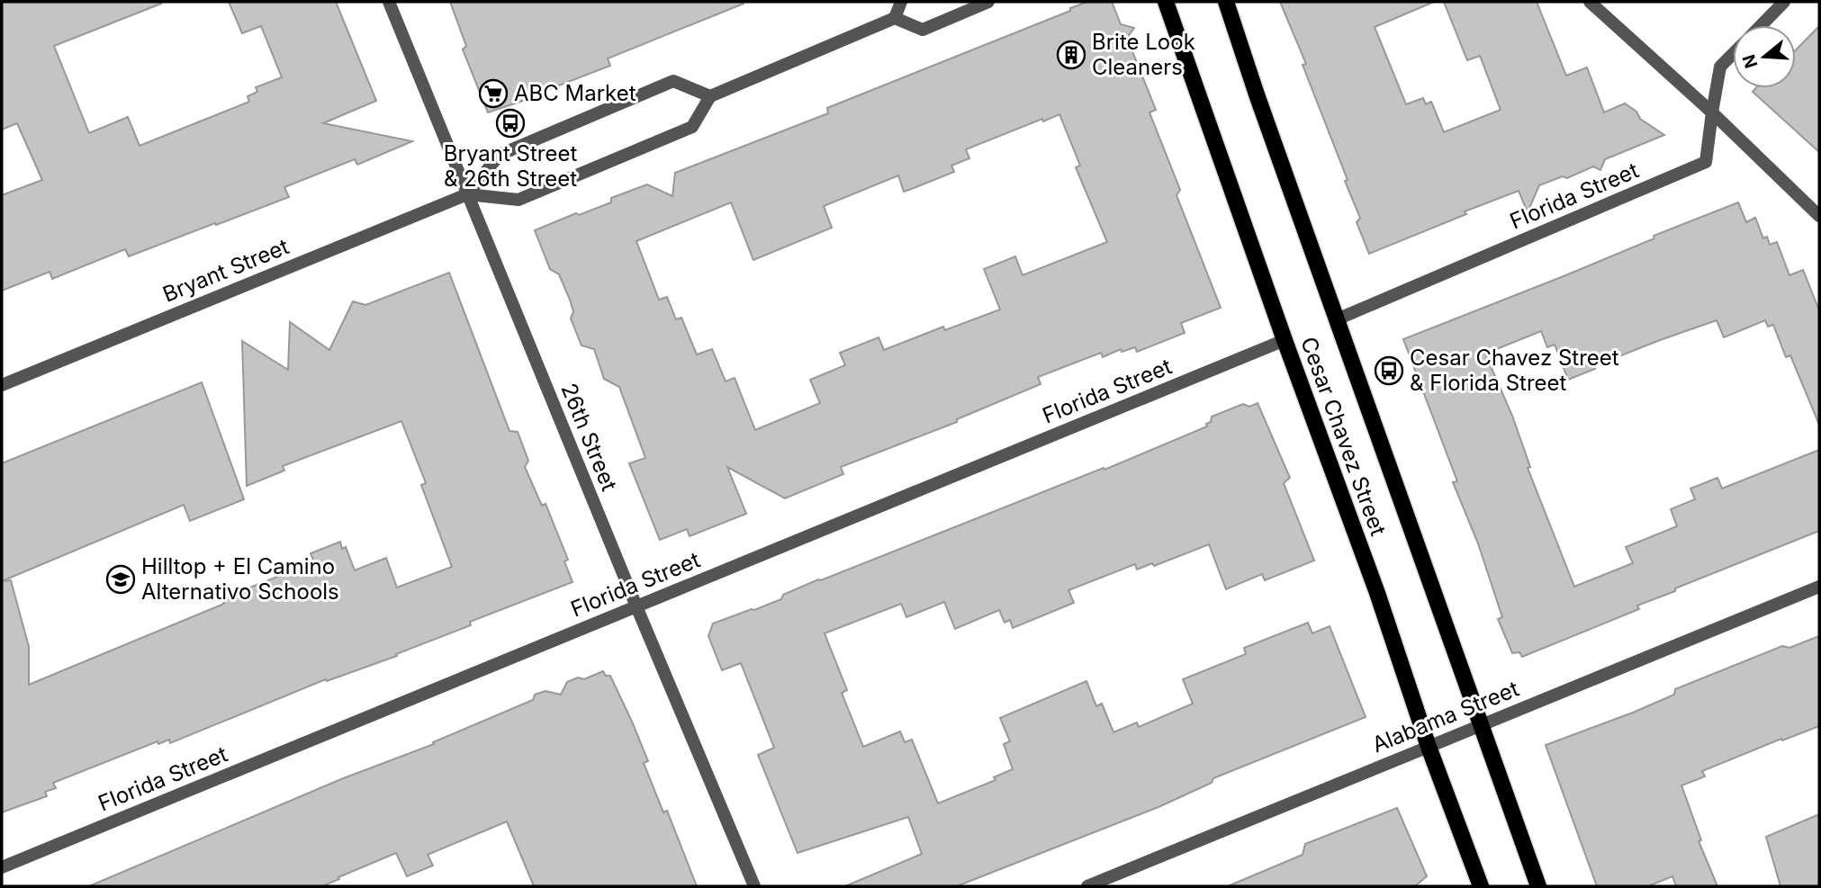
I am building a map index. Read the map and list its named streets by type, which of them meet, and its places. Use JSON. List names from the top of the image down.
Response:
{
  "streets": {
    "main road": ["Cesar Chavez Street"],
    "street": [
      "Florida Street",
      "Bryant Street",
      "26th Street",
      "Alabama Street"
    ]
  },
  "crossings": [
    ["Florida Street", "Cesar Chavez Street"],
    ["Florida Street", "26th Street"],
    ["Bryant Street", "26th Street"],
    ["Cesar Chavez Street", "Alabama Street"]
  ],
  "places": {
    "building": ["Brite Look Cleaners"],
    "supermarket": ["ABC Market"],
    "bus stop": ["Bryant Street & 26th Street", "Cesar Chavez Street & Florida Street"],
    "school or university": ["Hilltop + El Camino Alternativo Schools"]
  },
  "north": "left"
}
